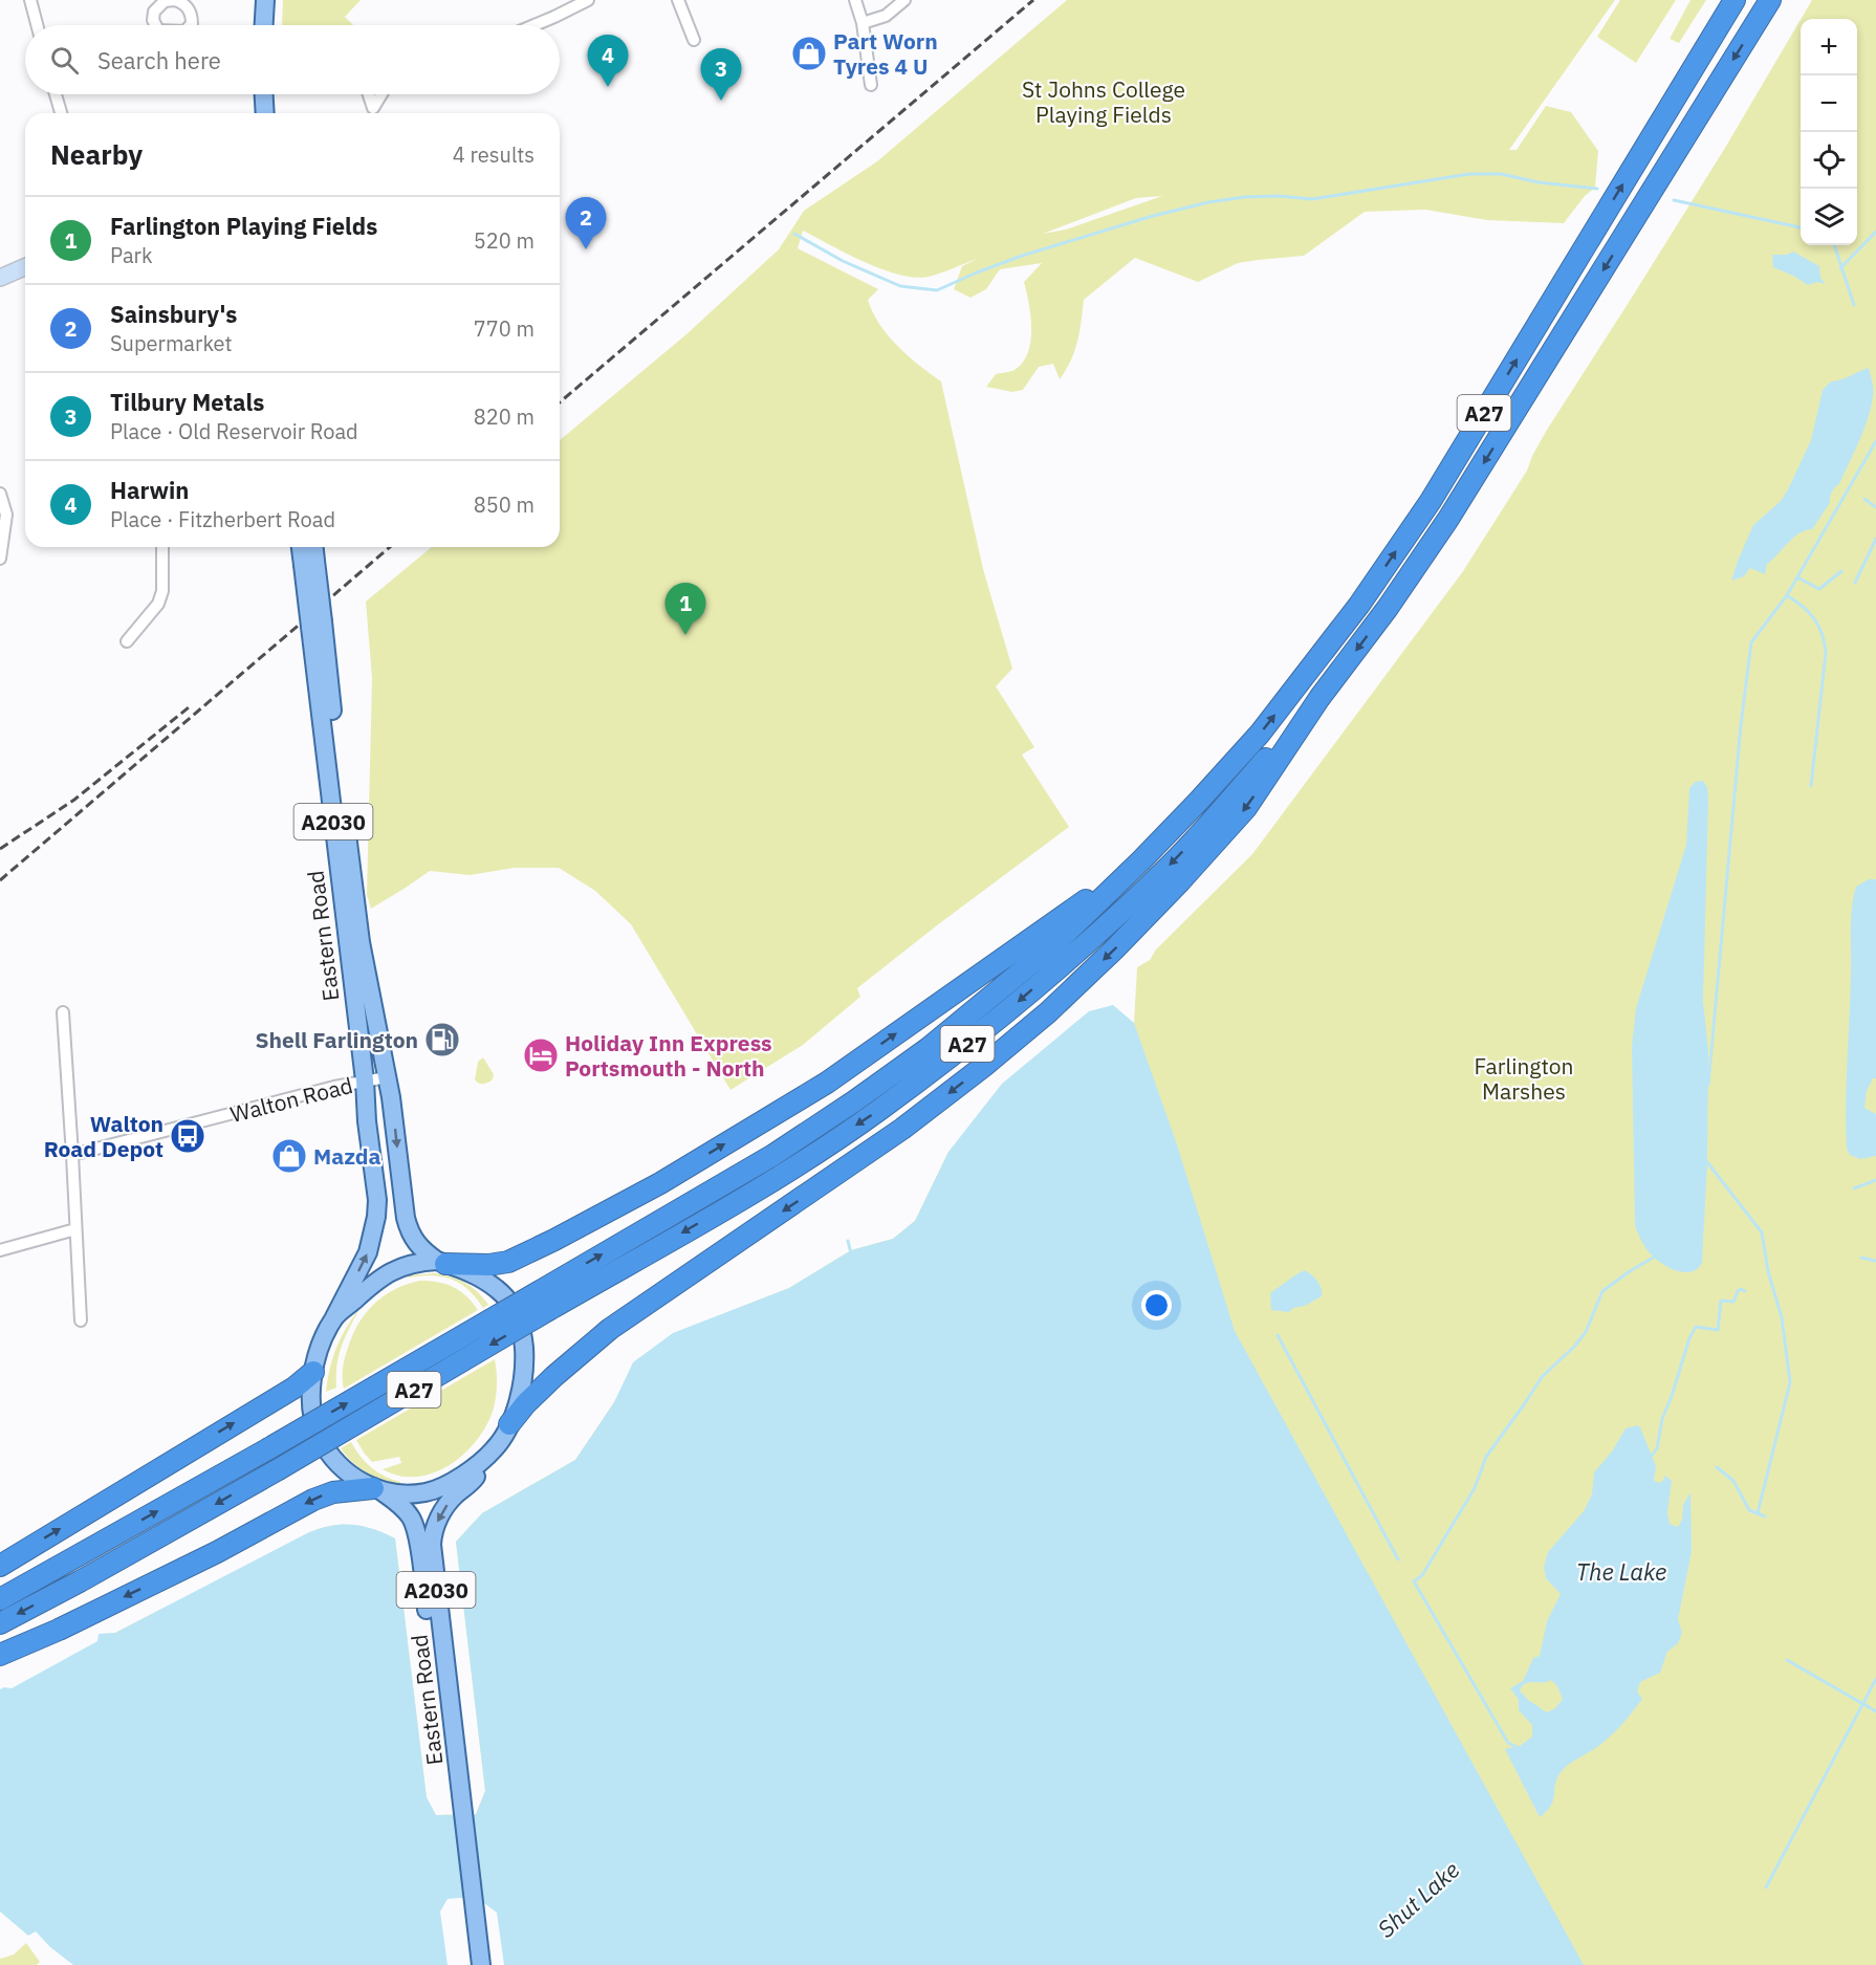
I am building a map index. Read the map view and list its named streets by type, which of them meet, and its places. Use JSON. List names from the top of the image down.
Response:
{
  "streets": {
    "highway": ["A27"],
    "main road": ["A2030", "Eastern Road"],
    "street": ["Walton Road"]
  },
  "crossings": [
    ["Eastern Road", "Walton Road"]
  ],
  "water": ["The Lake", "Shut Lake"],
  "parks": ["St Johns College Playing Fields", "Farlington Marshes"],
  "places": {
    "shop": ["Part Worn Tyres 4 U", "Mazda"],
    "fuel station": ["Shell Farlington"],
    "hotel": ["Holiday Inn Express Portsmouth - North"],
    "bus stop": ["Walton Road Depot"]
  },
  "page": {
    "map_buttons": ["+", "−"],
    "search": "Search here",
    "pins": [
      "4",
      "3",
      "2",
      "1"
    ],
    "heading": ["Nearby", "4 results"],
    "list": [
      {
        "mark": "1",
        "name": "Farlington Playing Fields",
        "note": "Park",
        "value": "520 m"
      },
      {
        "mark": "2",
        "name": "Sainsbury's",
        "note": "Supermarket",
        "value": "770 m"
      },
      {
        "mark": "3",
        "name": "Tilbury Metals",
        "note": "Place · Old Reservoir Road",
        "value": "820 m"
      },
      {
        "mark": "4",
        "name": "Harwin",
        "note": "Place · Fitzherbert Road",
        "value": "850 m"
      }
    ]
  }
}
